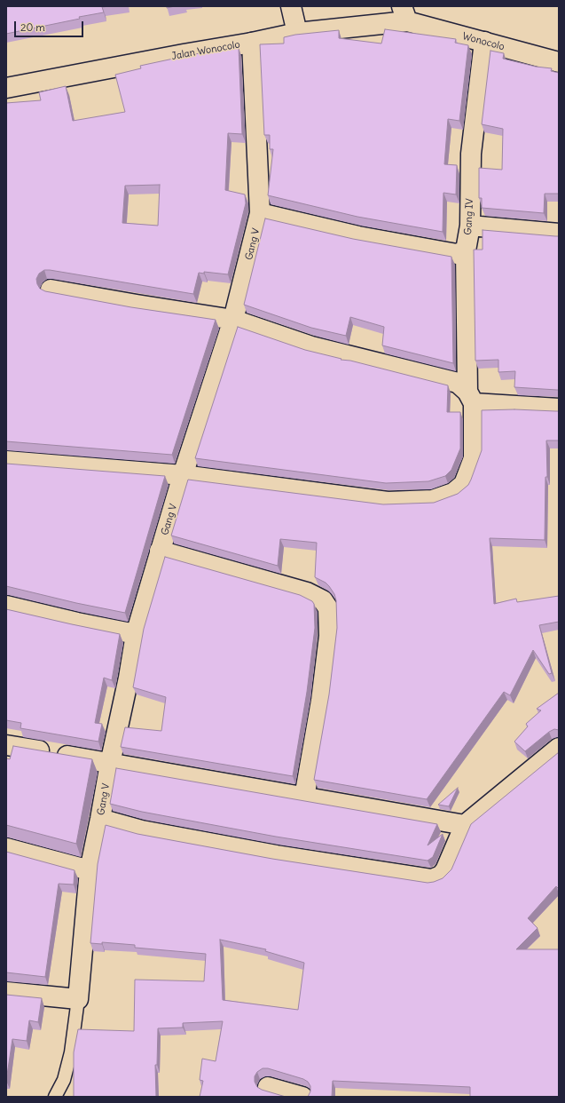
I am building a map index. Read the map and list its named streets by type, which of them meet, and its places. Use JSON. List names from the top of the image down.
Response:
{
  "streets": {
    "street": [
      "Wonocolo",
      "Jalan Wonocolo",
      "Gang IV",
      "Gang V"
    ]
  },
  "crossings": [
    ["Wonocolo", "Jalan Wonocolo"],
    ["Wonocolo", "Gang IV"],
    ["Jalan Wonocolo", "Gang V"],
    ["Gang IV", "Gang V"]
  ],
  "scale_bar": "20 m"
}
